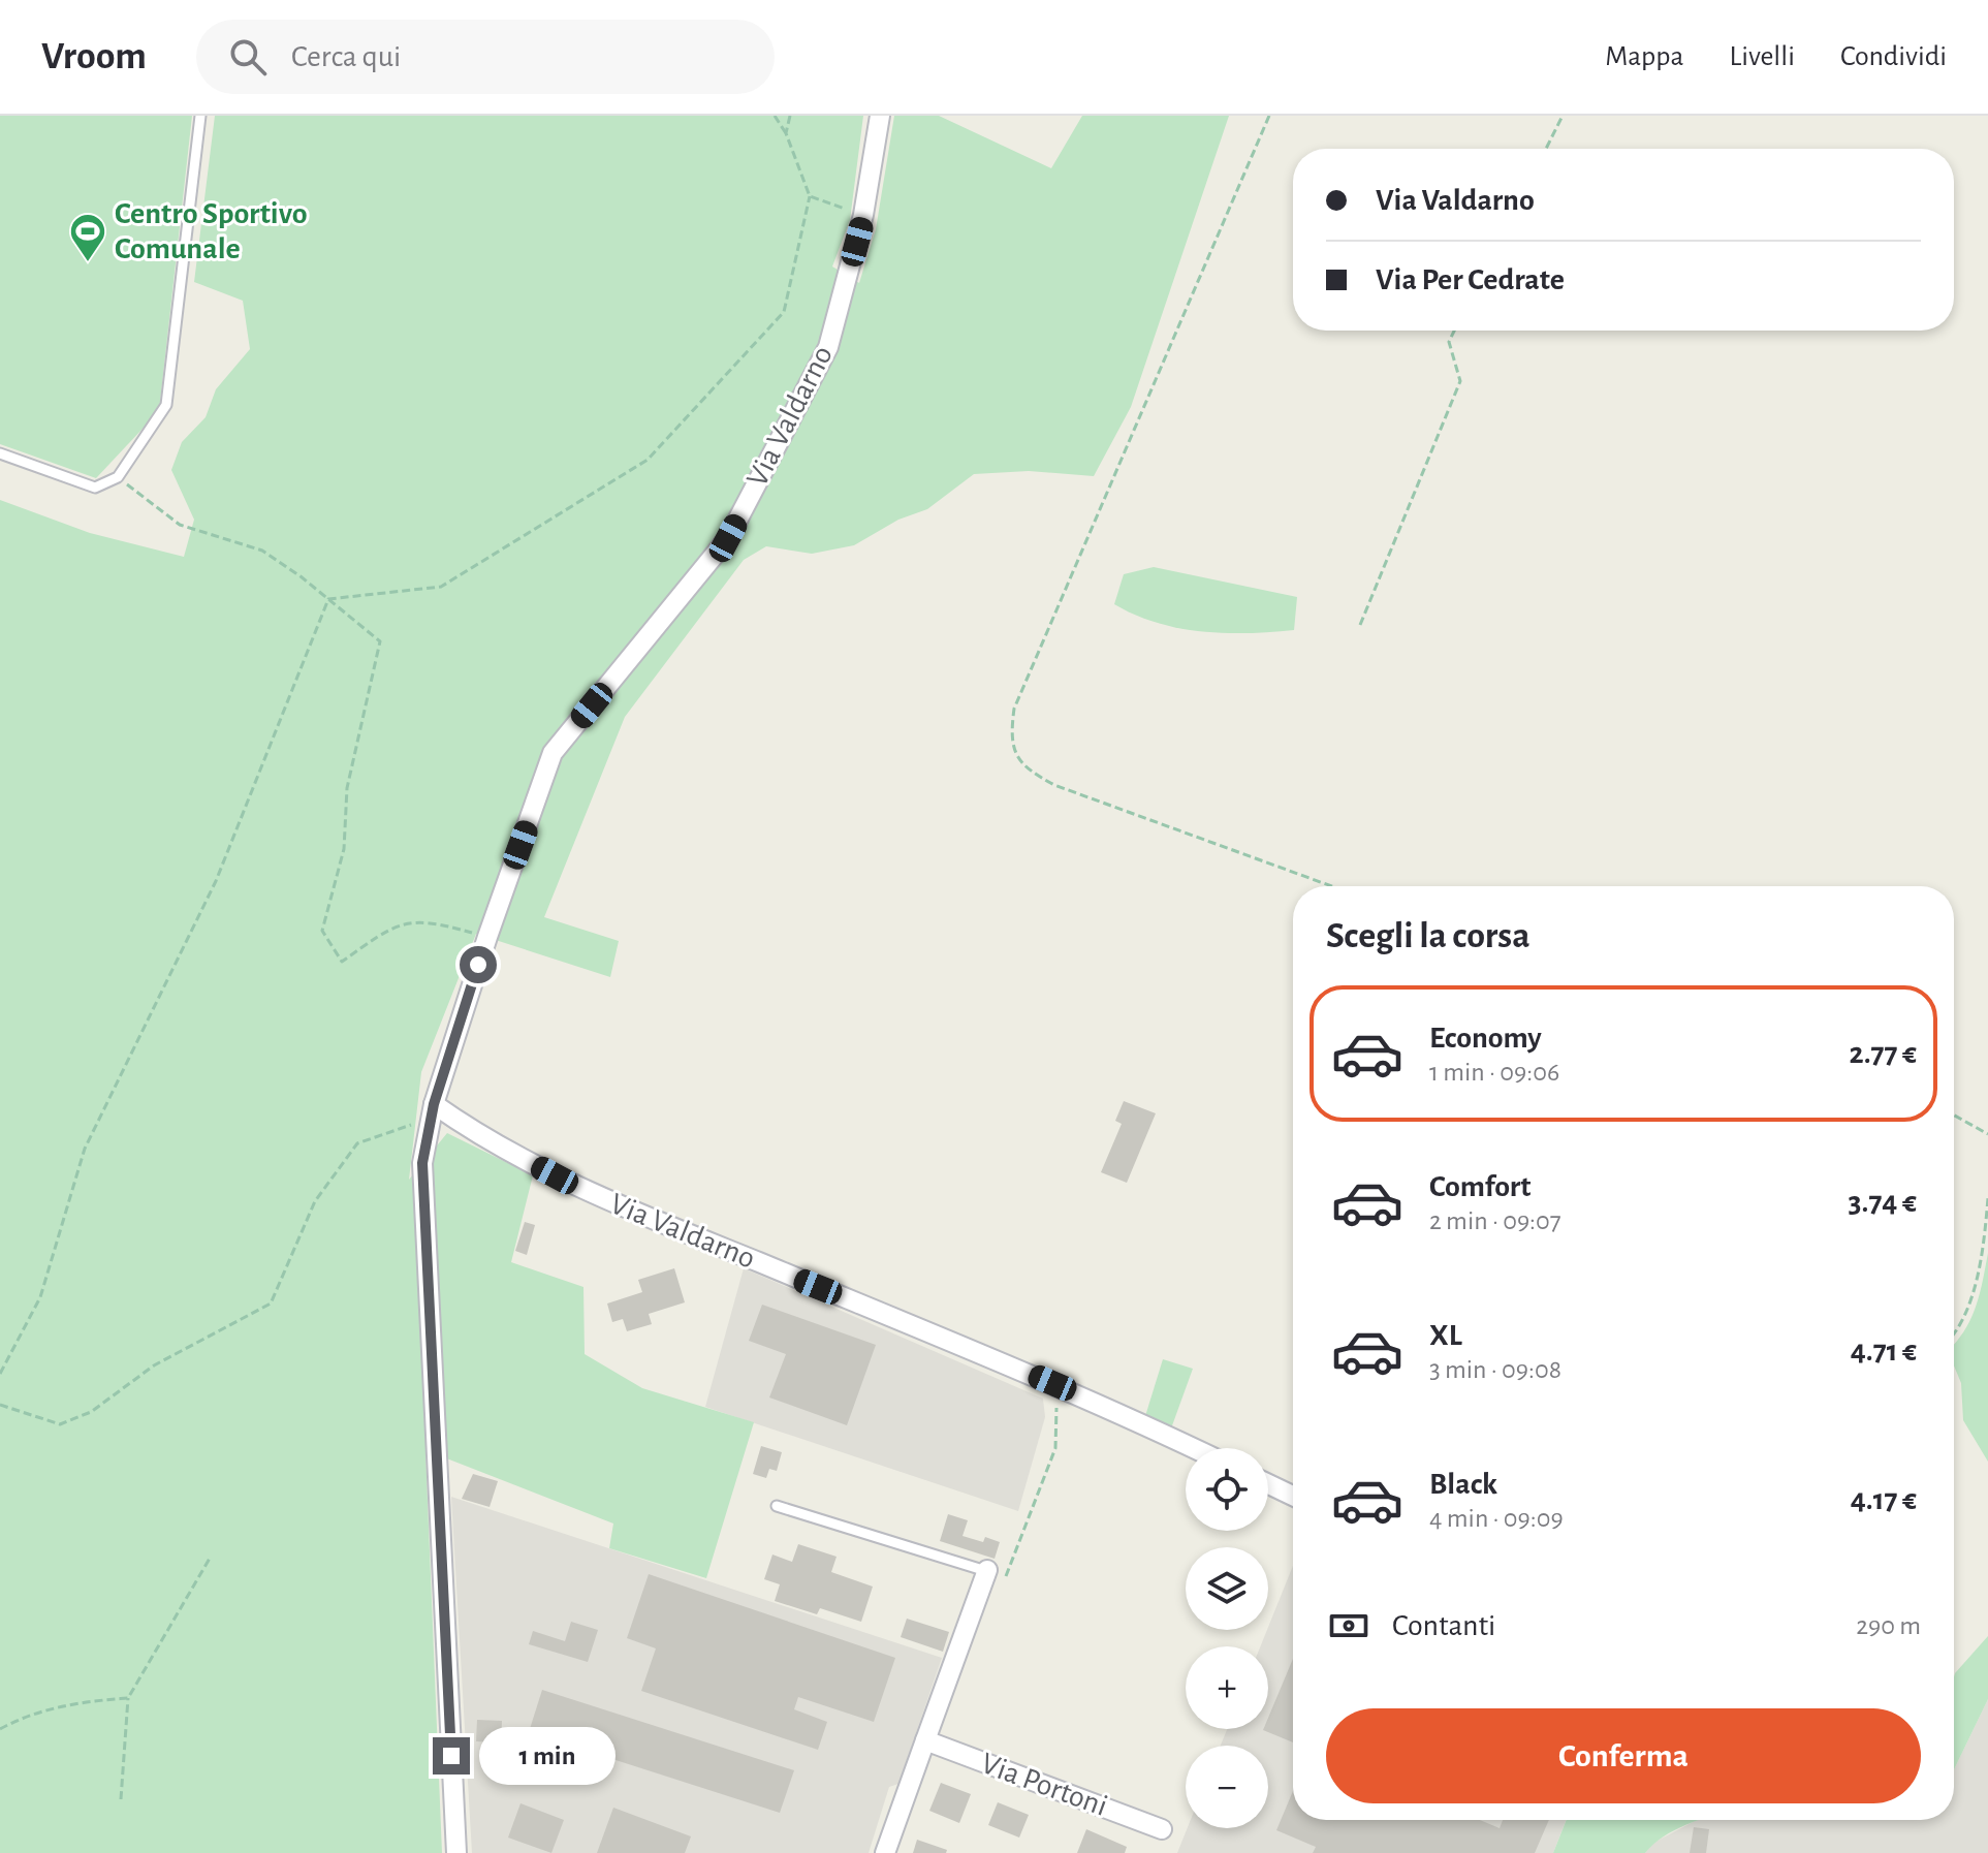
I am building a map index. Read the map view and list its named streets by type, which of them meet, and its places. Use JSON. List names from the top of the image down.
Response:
{
  "streets": {
    "street": ["Via Valdarno", "Via Portoni"]
  },
  "places": {
    "sports": ["Centro Sportivo Comunale"]
  },
  "page": {
    "header": "Vroom",
    "search": "Cerca qui",
    "nav": ["Mappa", "Livelli", "Condividi"],
    "banner": ["Via Valdarno", "Via Per Cedrate"],
    "heading": "Scegli la corsa",
    "list": [
      {
        "name": "Economy",
        "note": "1 min · 09:06",
        "value": "2.77 €"
      },
      {
        "name": "Comfort",
        "note": "2 min · 09:07",
        "value": "3.74 €"
      },
      {
        "name": "XL",
        "note": "3 min · 09:08",
        "value": "4.71 €"
      },
      {
        "name": "Black",
        "note": "4 min · 09:09",
        "value": "4.17 €"
      }
    ],
    "map_buttons": ["+", "−"],
    "pay": ["Contanti", "290 m"],
    "buttons": "Conferma",
    "bubble": "1 min"
  }
}
